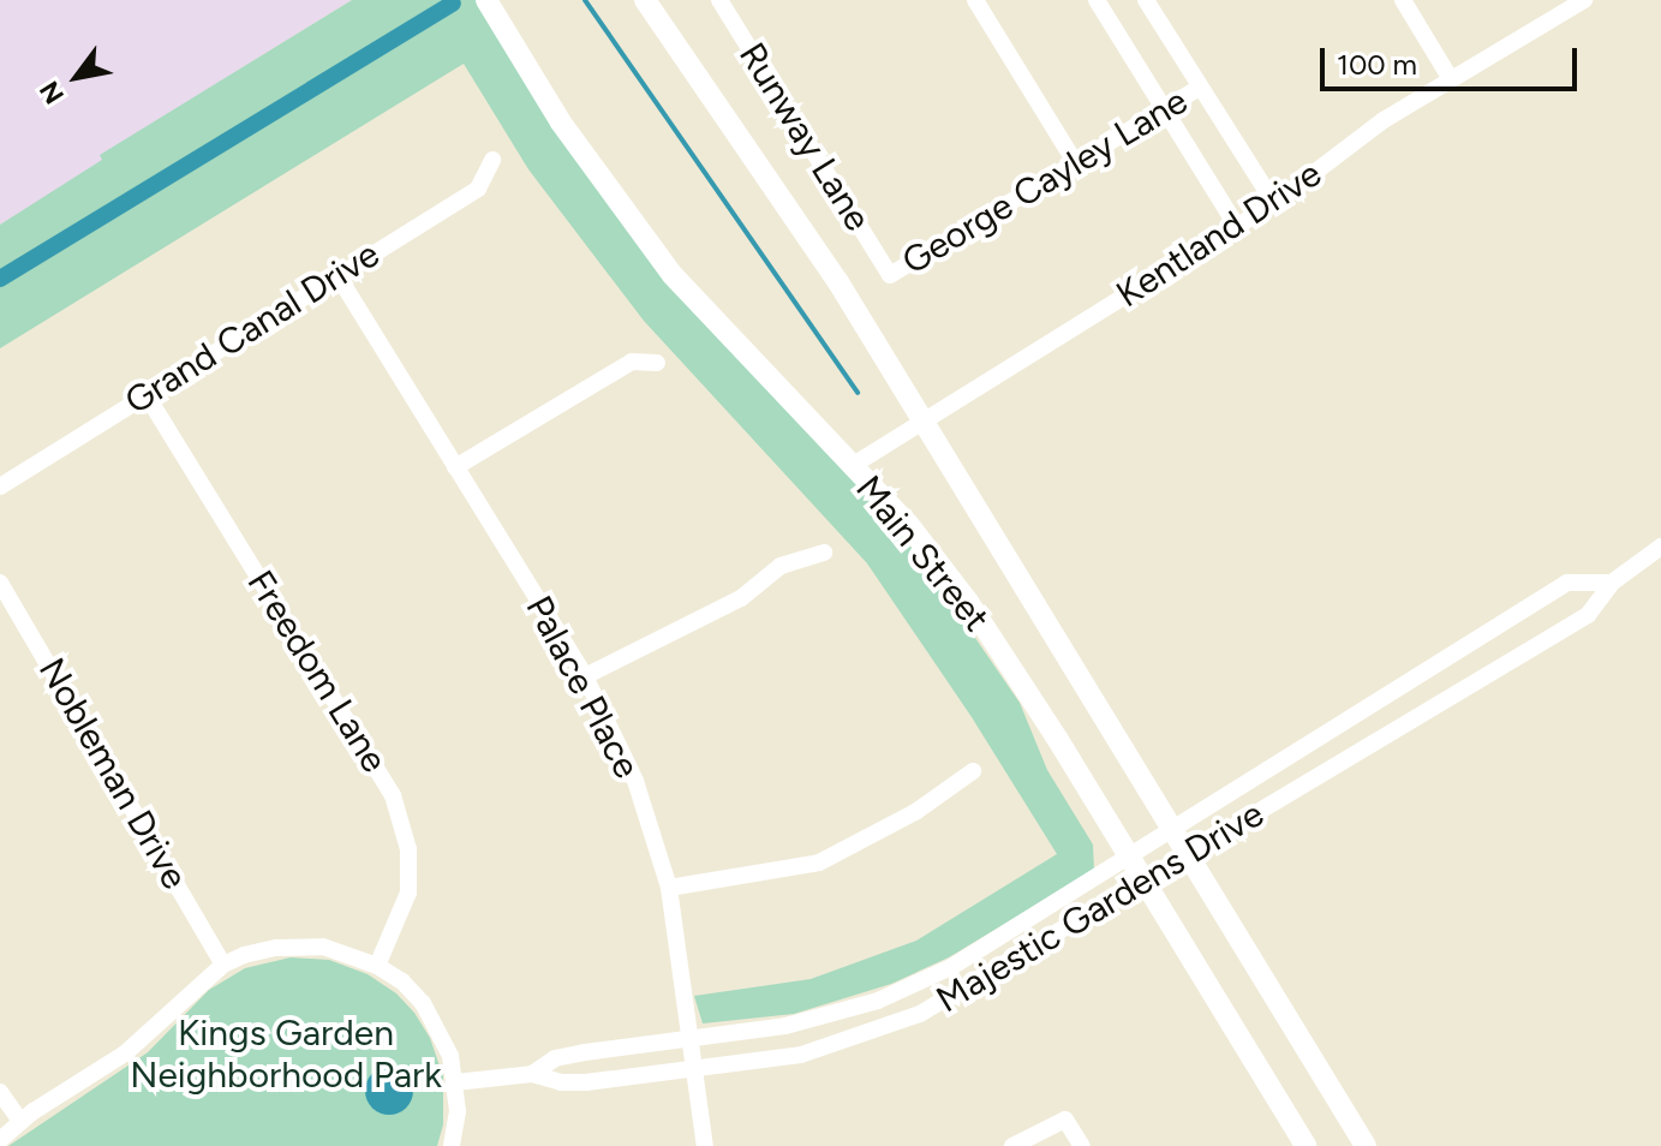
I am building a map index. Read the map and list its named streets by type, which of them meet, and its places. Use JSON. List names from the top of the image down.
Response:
{
  "streets": {
    "main road": ["Main Street"],
    "street": [
      "Runway Lane",
      "George Cayley Lane",
      "Kentland Drive",
      "Grand Canal Drive",
      "Freedom Lane",
      "Palace Place",
      "Nobleman Drive",
      "Majestic Gardens Drive"
    ]
  },
  "crossings": [
    ["Runway Lane", "George Cayley Lane"],
    ["Kentland Drive", "Main Street"],
    ["Grand Canal Drive", "Freedom Lane"],
    ["Grand Canal Drive", "Palace Place"],
    ["Main Street", "Majestic Gardens Drive"],
    ["Palace Place", "Majestic Gardens Drive"]
  ],
  "parks": ["Kings Garden Neighborhood Park"],
  "scale_bar": "100 m",
  "north": "bottom left"
}
